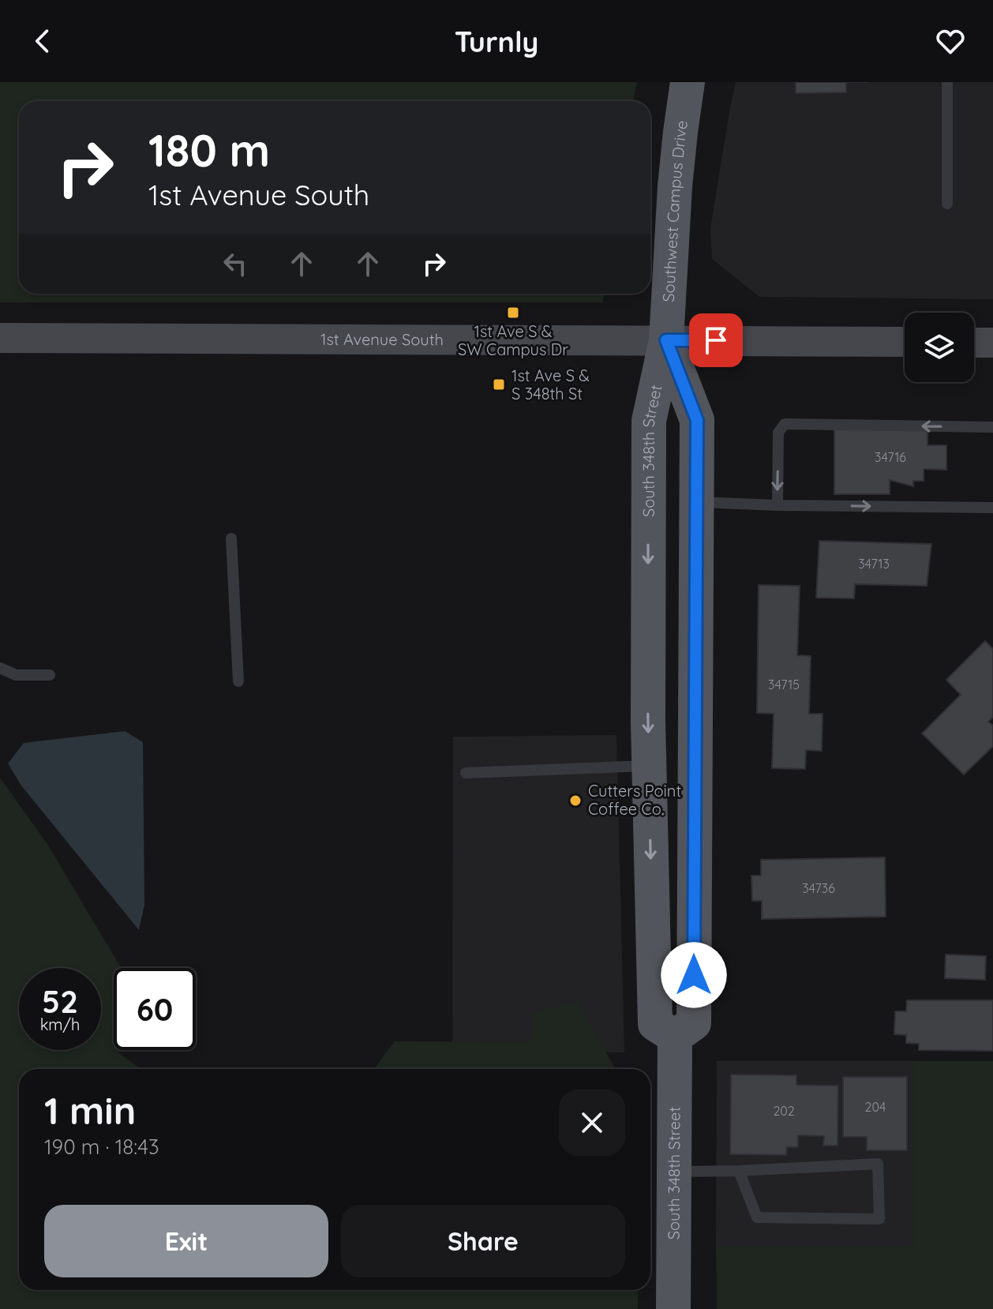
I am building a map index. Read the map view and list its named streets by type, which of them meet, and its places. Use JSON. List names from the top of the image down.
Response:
{
  "streets": {
    "main road": ["Southwest Campus Drive", "1st Avenue South", "South 348th Street"]
  },
  "crossings": [
    ["Southwest Campus Drive", "1st Avenue South"],
    ["Southwest Campus Drive", "South 348th Street"],
    ["1st Avenue South", "South 348th Street"]
  ],
  "places": {
    "transit": ["1st Ave S & SW Campus Dr", "1st Ave S & S 348th St"],
    "other": ["Cutters Point Coffee Co."]
  },
  "house_numbers": [
    "34716",
    "34713",
    "34715",
    "34736",
    "204",
    "202"
  ],
  "page": {
    "header": "Turnly",
    "turn": ["180 m", "1st Avenue South"],
    "speed": "52 km/h",
    "limit": "60",
    "heading": ["1 min", "190 m · 18:43"],
    "buttons": ["Exit", "Share"]
  }
}
